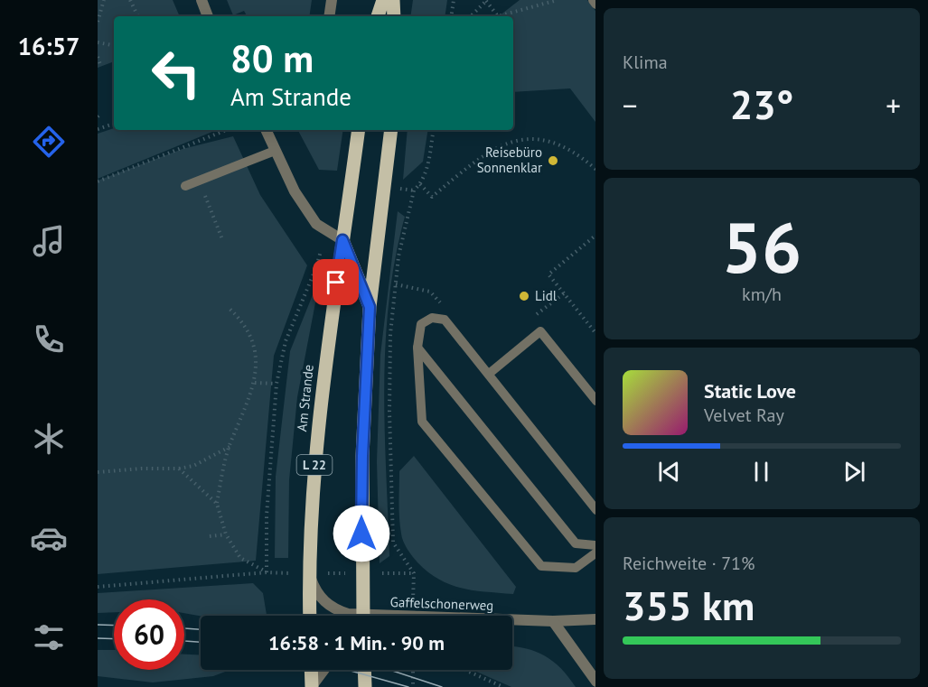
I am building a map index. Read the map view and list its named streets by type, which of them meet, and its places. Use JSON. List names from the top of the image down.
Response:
{
  "streets": {
    "main road": ["Am Strande", "L 22"],
    "street": ["Gaffelschonerweg"]
  },
  "crossings": [
    ["Am Strande", "Gaffelschonerweg"]
  ],
  "places": ["Reisebüro Sonnenklar", "Lidl"],
  "page": {
    "tabs": "16:57",
    "tile": [
      "Klima",
      ["56", "km/h"],
      ["Reichweite · 71%", "355 km"]
    ],
    "turn": ["80 m", "Am Strande"],
    "heat": ["−", "23°", "+"],
    "song": ["Static Love", "Velvet Ray"],
    "limit": "60",
    "trip": "16:58 · 1 Min. · 90 m"
  }
}
